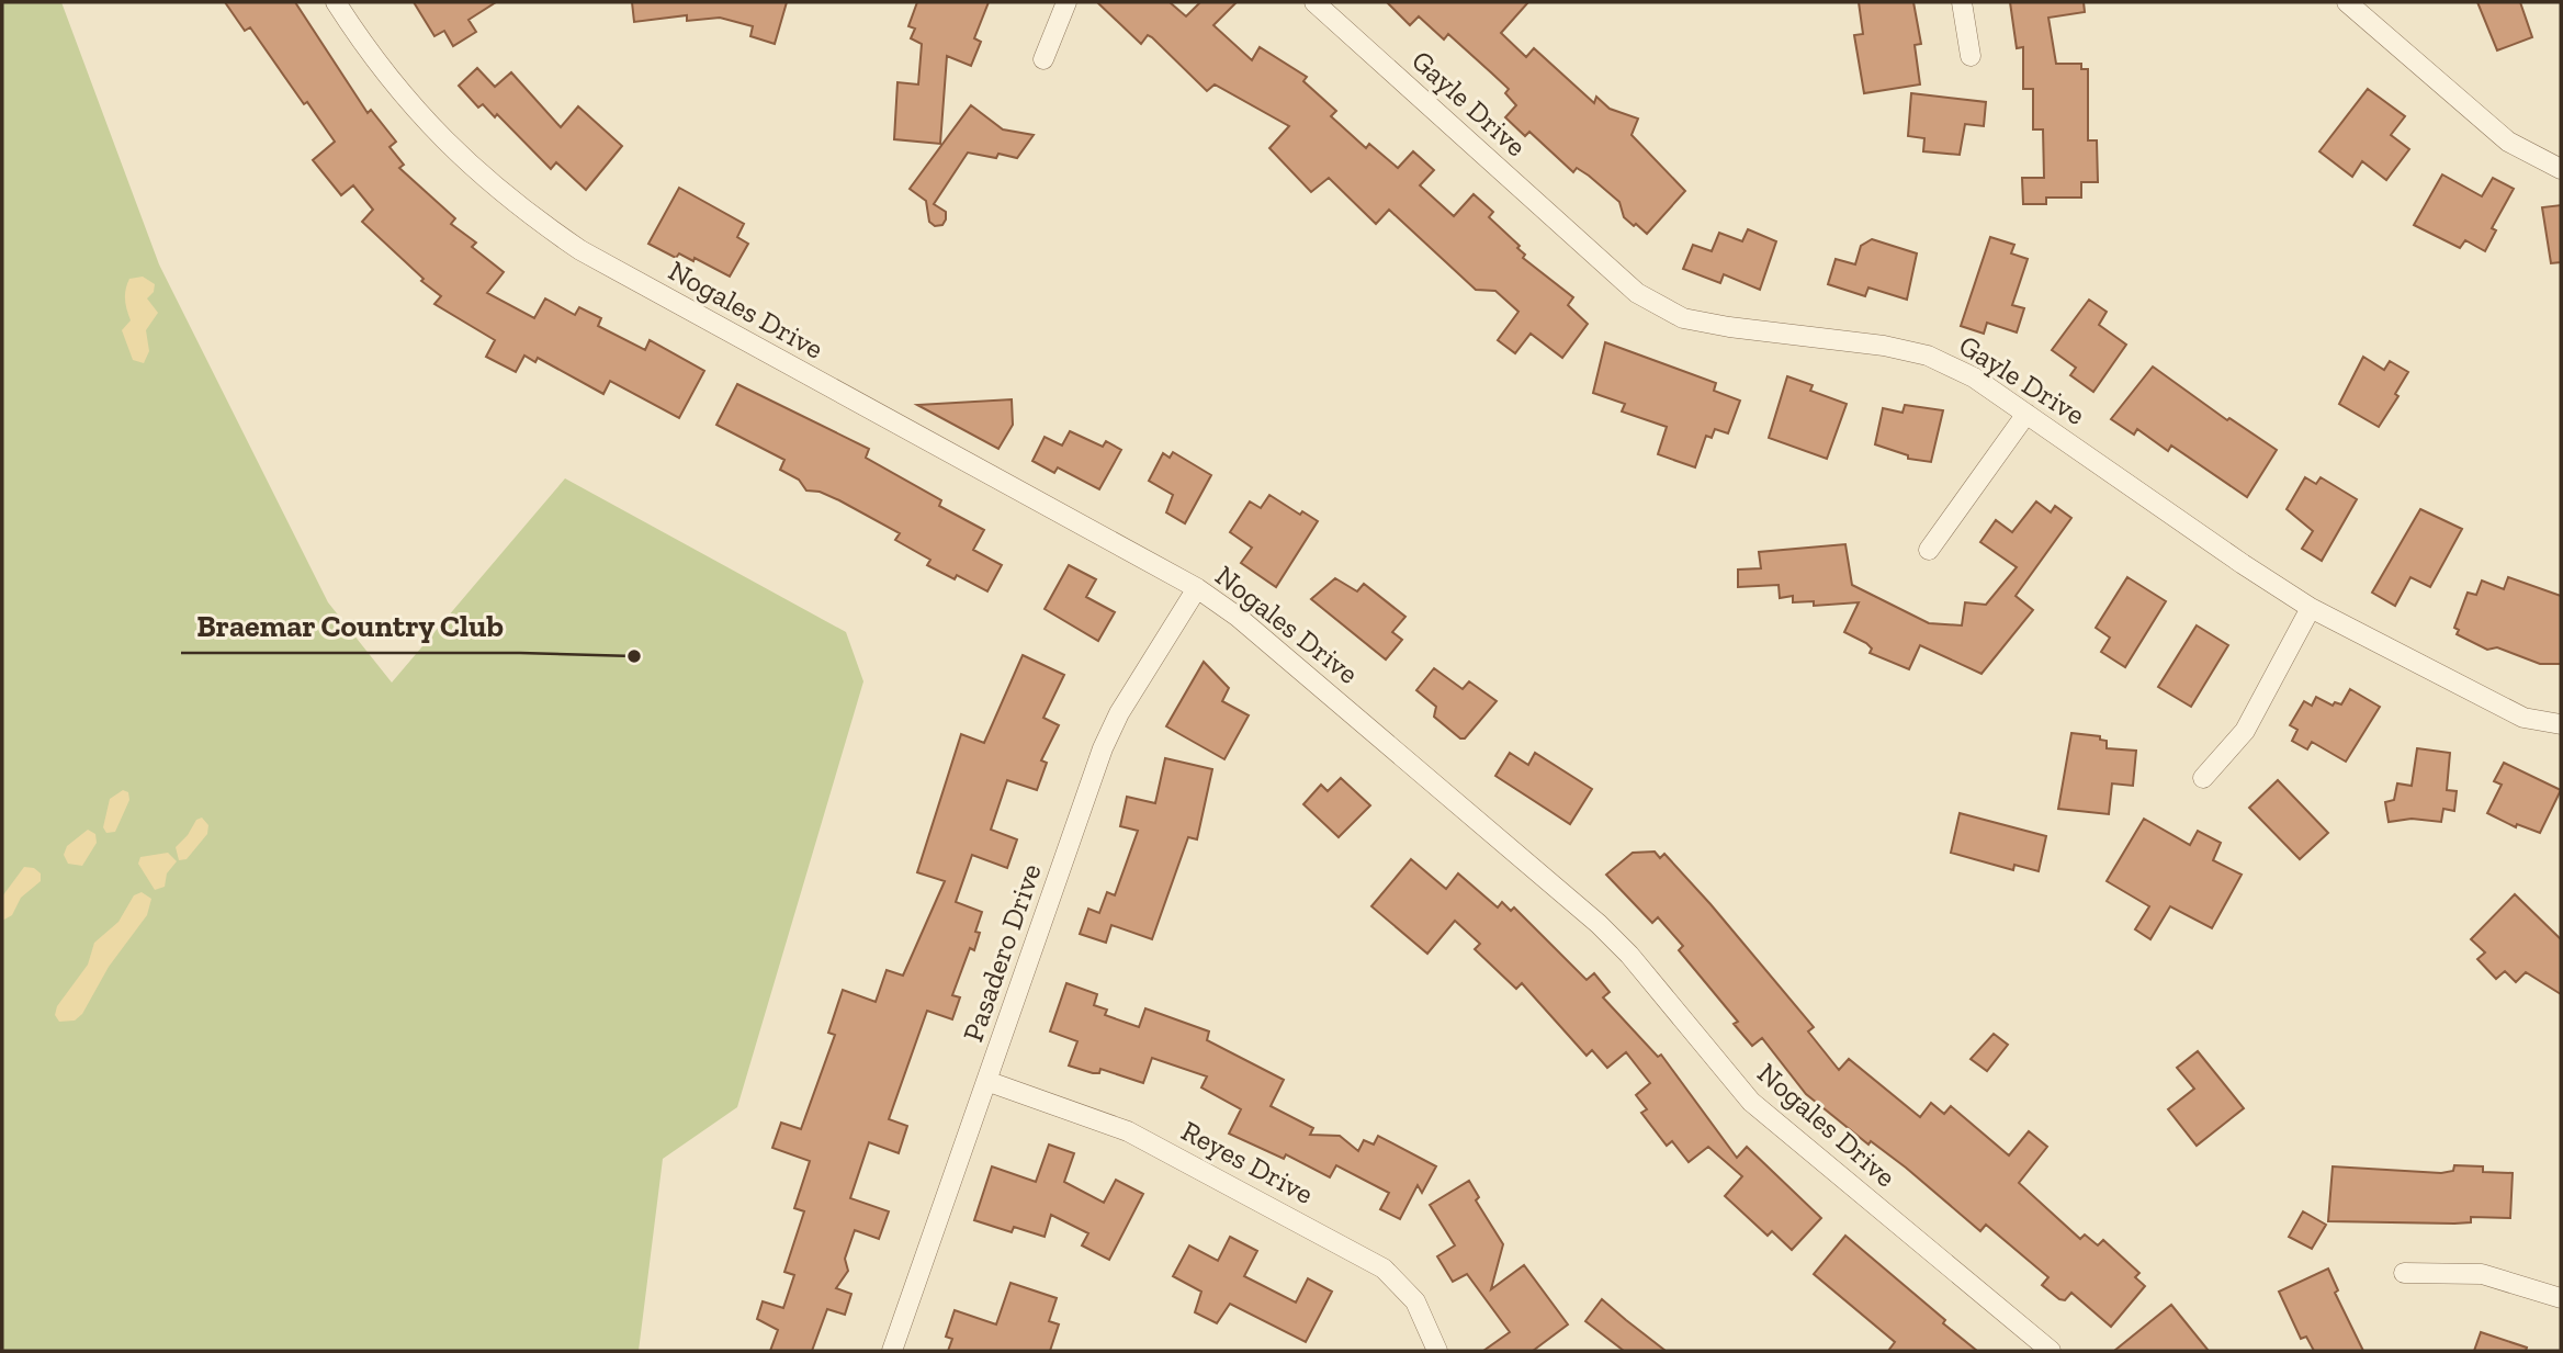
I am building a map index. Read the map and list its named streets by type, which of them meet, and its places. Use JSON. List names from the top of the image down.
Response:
{
  "streets": {
    "street": [
      "Gayle Drive",
      "Nogales Drive",
      "Pasadero Drive",
      "Reyes Drive"
    ]
  },
  "crossings": [
    ["Nogales Drive", "Pasadero Drive"],
    ["Pasadero Drive", "Reyes Drive"]
  ],
  "places": ["Braemar Country Club"]
}
